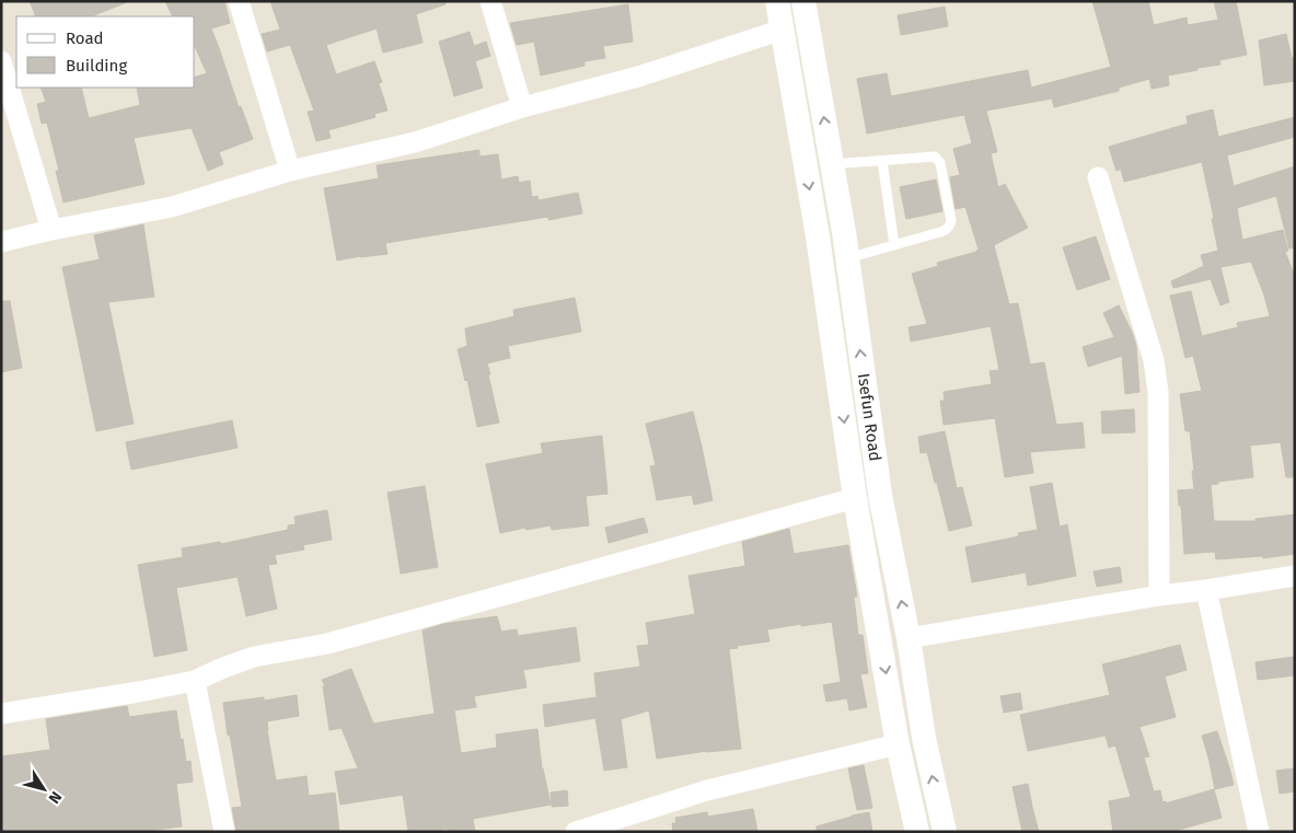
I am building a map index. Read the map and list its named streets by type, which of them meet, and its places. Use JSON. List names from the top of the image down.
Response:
{
  "streets": {
    "street": ["Isefun Road"]
  },
  "legend": ["Road", "Building"],
  "north": "bottom right"
}
